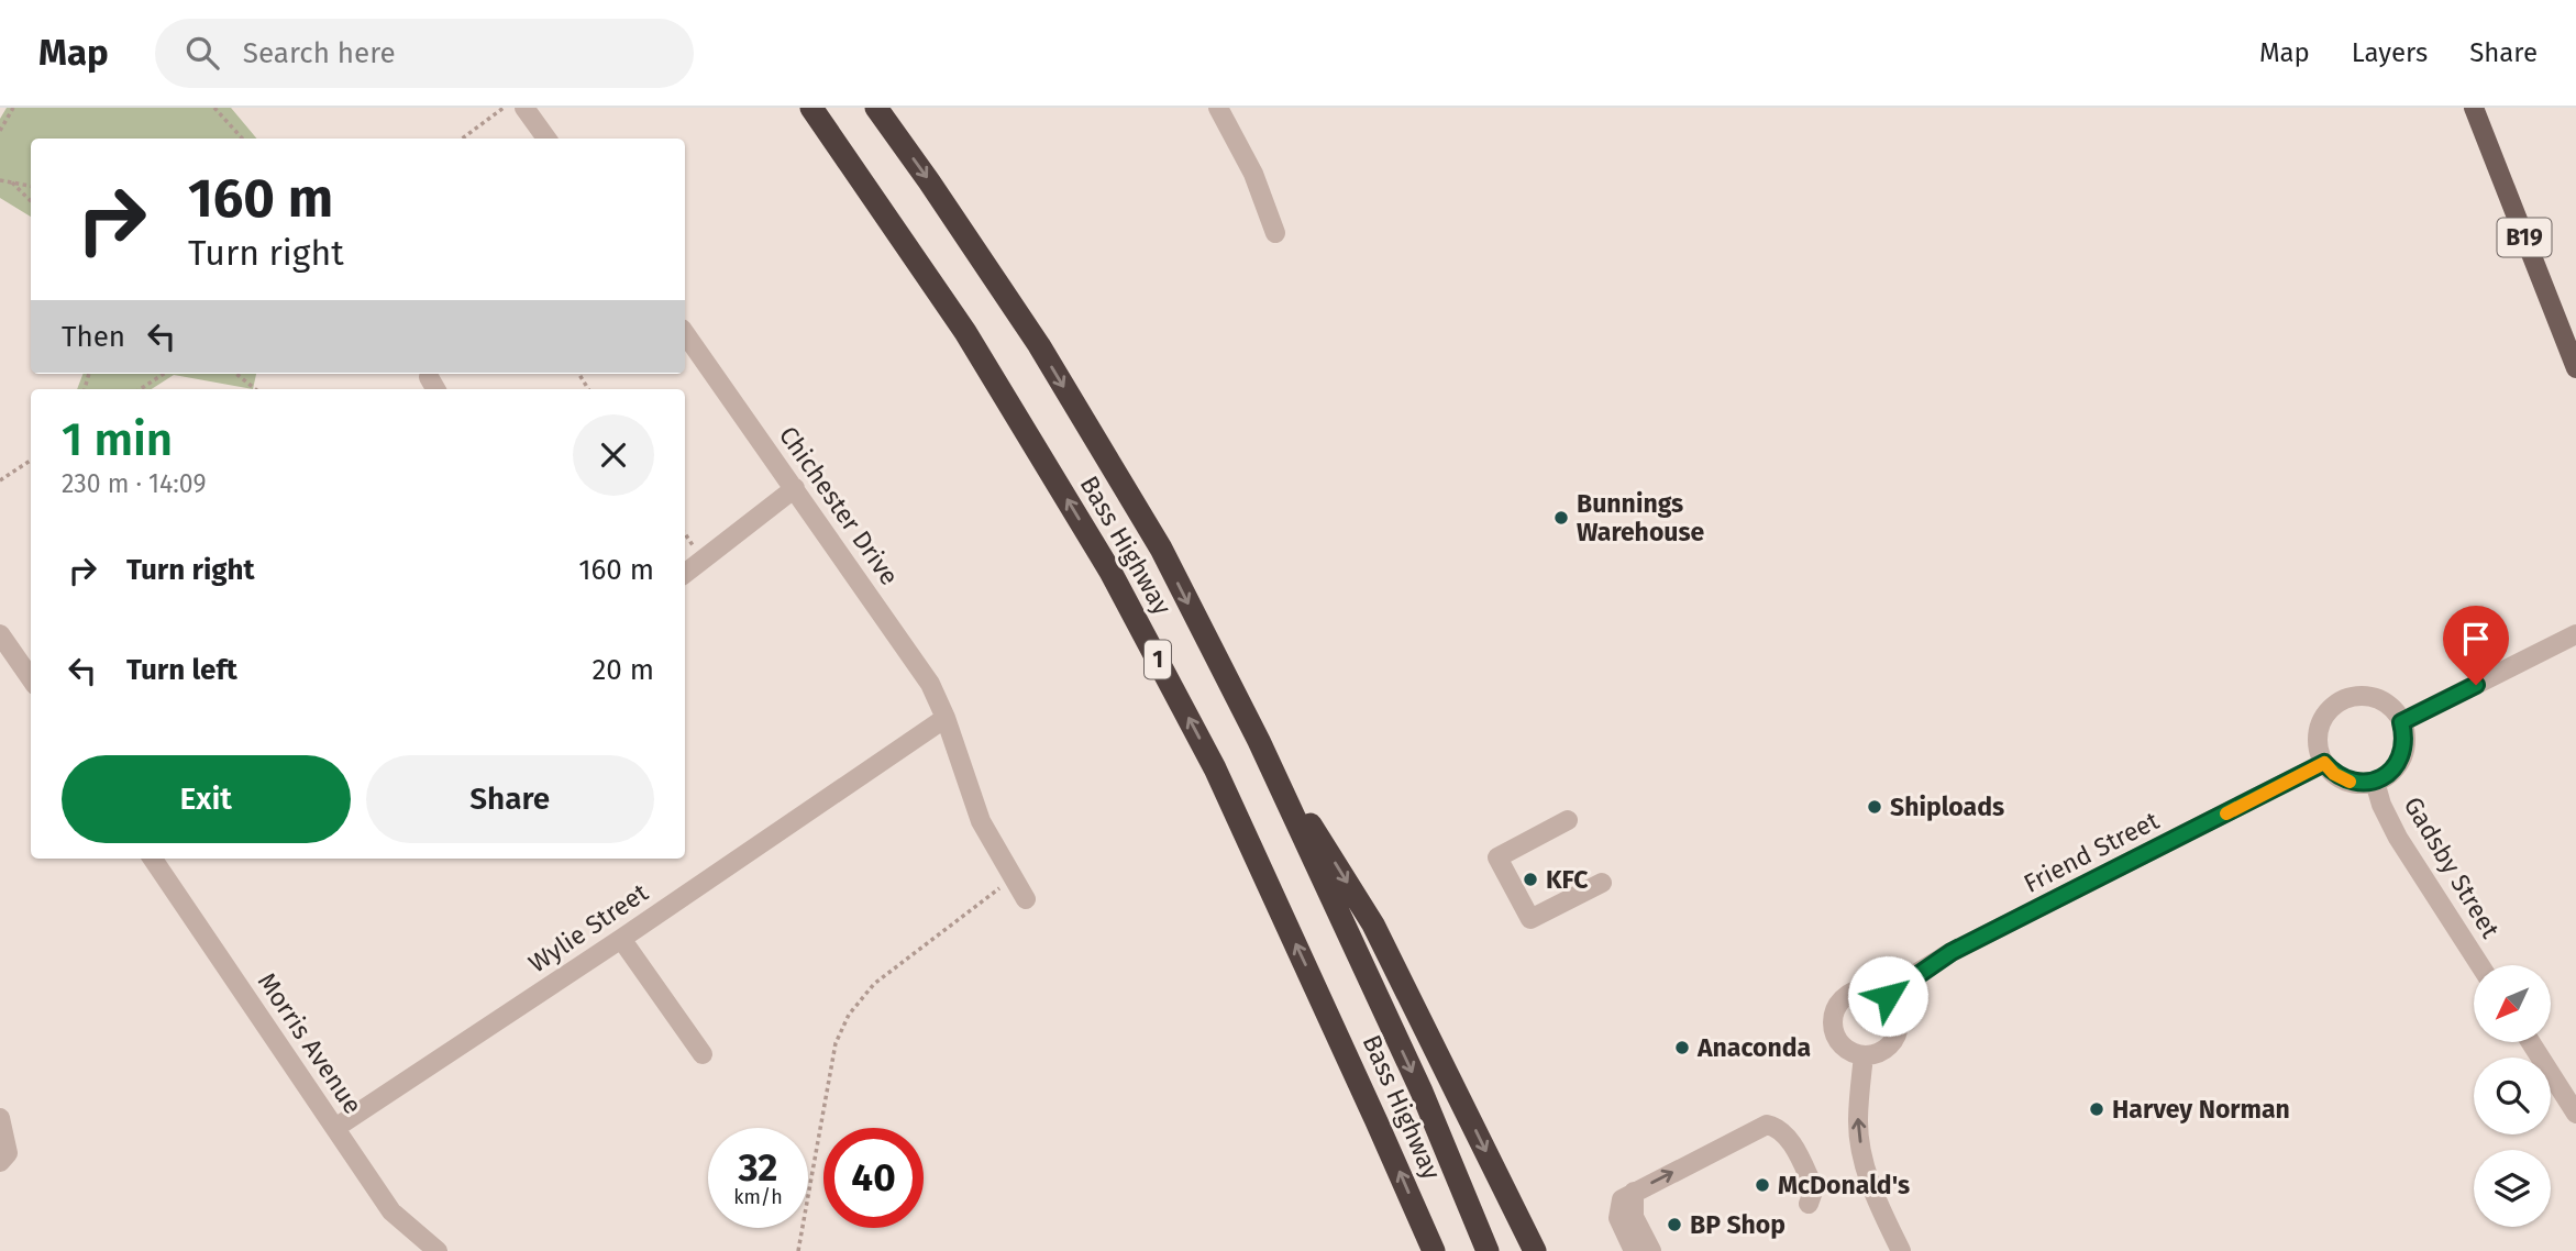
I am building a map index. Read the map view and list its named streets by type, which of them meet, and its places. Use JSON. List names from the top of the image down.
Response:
{
  "streets": {
    "highway": ["Bass Highway", "1"],
    "main road": ["B19"],
    "street": [
      "Chichester Drive",
      "Friend Street",
      "Gadsby Street",
      "Wylie Street",
      "Morris Avenue"
    ]
  },
  "crossings": [
    ["Chichester Drive", "Wylie Street"],
    ["Friend Street", "Gadsby Street"],
    ["Wylie Street", "Morris Avenue"]
  ],
  "places": [
    "Bunnings Warehouse",
    "Shiploads",
    "KFC",
    "Anaconda",
    "Harvey Norman",
    "McDonald's",
    "BP Shop"
  ],
  "north": "bottom left",
  "page": {
    "header": "Map",
    "search": "Search here",
    "nav": ["Map", "Layers", "Share"],
    "turn": ["160 m", "Turn right"],
    "then": "Then",
    "heading": ["1 min", "230 m · 14:09"],
    "list": [
      {
        "name": "Turn right",
        "value": "160 m"
      },
      {
        "name": "Turn left",
        "value": "20 m"
      }
    ],
    "buttons": ["Exit", "Share"],
    "speed": "32 km/h",
    "limit": "40"
  }
}
